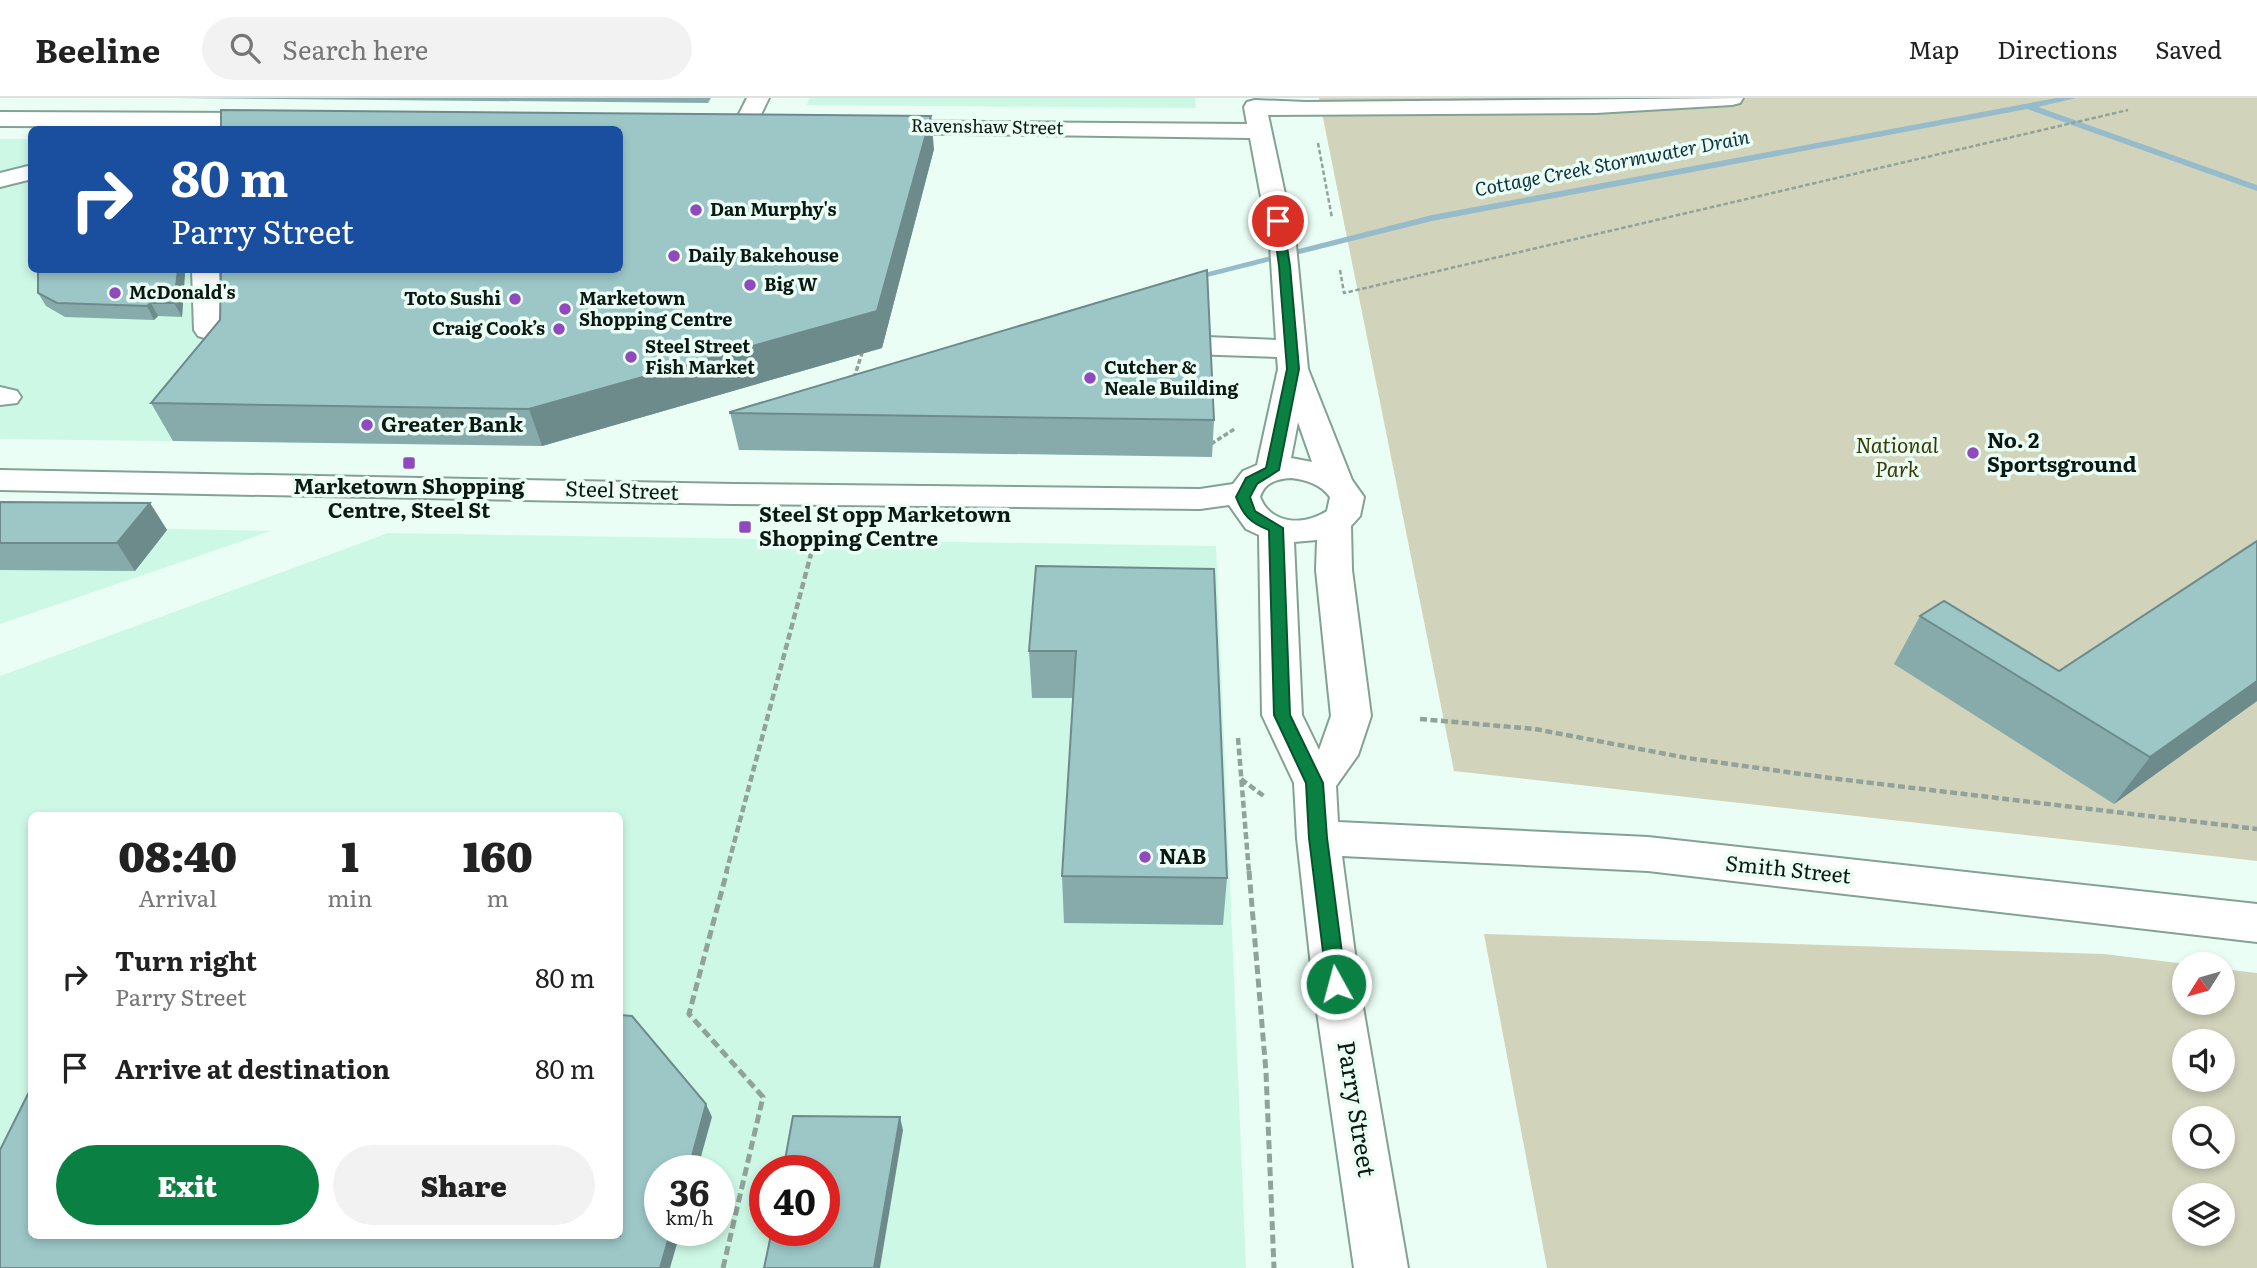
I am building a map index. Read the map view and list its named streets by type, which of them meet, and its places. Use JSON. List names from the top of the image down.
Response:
{
  "streets": {
    "street": [
      "Ravenshaw Street",
      "Steel Street",
      "Smith Street",
      "Parry Street"
    ]
  },
  "crossings": [
    ["Steel Street", "Parry Street"],
    ["Smith Street", "Parry Street"]
  ],
  "water": ["Cottage Creek Stormwater Drain"],
  "parks": ["National Park"],
  "places": {
    "other": [
      "Dan Murphy's",
      "Daily Bakehouse",
      "Big W",
      "McDonald's",
      "Toto Sushi",
      "Marketown Shopping Centre",
      "Craig Cook’s",
      "Steel Street Fish Market",
      "Cutcher & Neale Building",
      "Greater Bank",
      "No. 2 Sportsground",
      "NAB"
    ],
    "transit": ["Marketown Shopping Centre, Steel St", "Steel St opp Marketown Shopping Centre"]
  },
  "north": "bottom left",
  "page": {
    "header": "Beeline",
    "search": "Search here",
    "nav": ["Map", "Directions", "Saved"],
    "turn": ["80 m", "Parry Street"],
    "eta": [
      "08:40",
      "Arrival",
      "1",
      "min",
      "160",
      "m"
    ],
    "list": [
      {
        "name": "Turn right",
        "note": "Parry Street",
        "value": "80 m"
      },
      {
        "name": "Arrive at destination",
        "value": "80 m"
      }
    ],
    "buttons": ["Exit", "Share"],
    "speed": "36 km/h",
    "limit": "40"
  }
}
